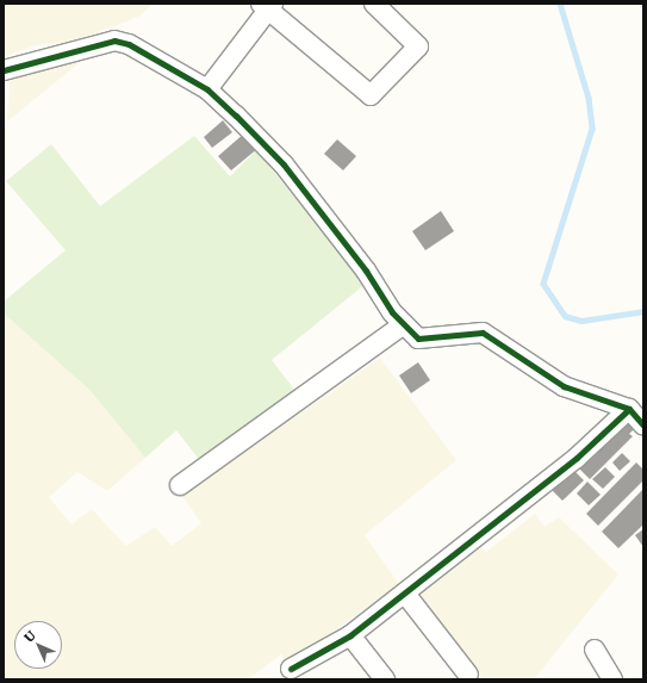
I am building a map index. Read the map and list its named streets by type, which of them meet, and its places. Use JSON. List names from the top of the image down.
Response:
{
  "north": "top left"
}
